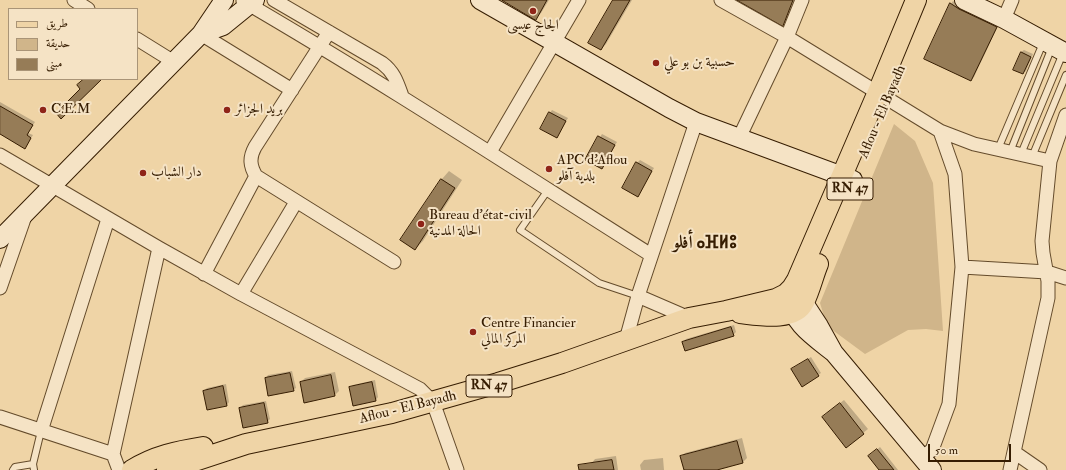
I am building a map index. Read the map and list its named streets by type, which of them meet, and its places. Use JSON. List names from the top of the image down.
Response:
{
  "streets": {
    "main road": ["Aflou - El Bayadh", "RN 47"]
  },
  "districts": ["أفلو ⴰⴼⵍⵓ"],
  "places": [
    "الحاج عيسى",
    "حسبية بن بو علي",
    "C.E.M",
    "بريد الجزائر",
    "APC d'Aflou بلدية آفلو",
    "دار الشباب",
    "Bureau d'état-civil الحالة المدنية",
    "Centre Financier المركز المالي"
  ],
  "legend": ["طريق", "حديقة", "مبنى"],
  "scale_bar": "50 m"
}
